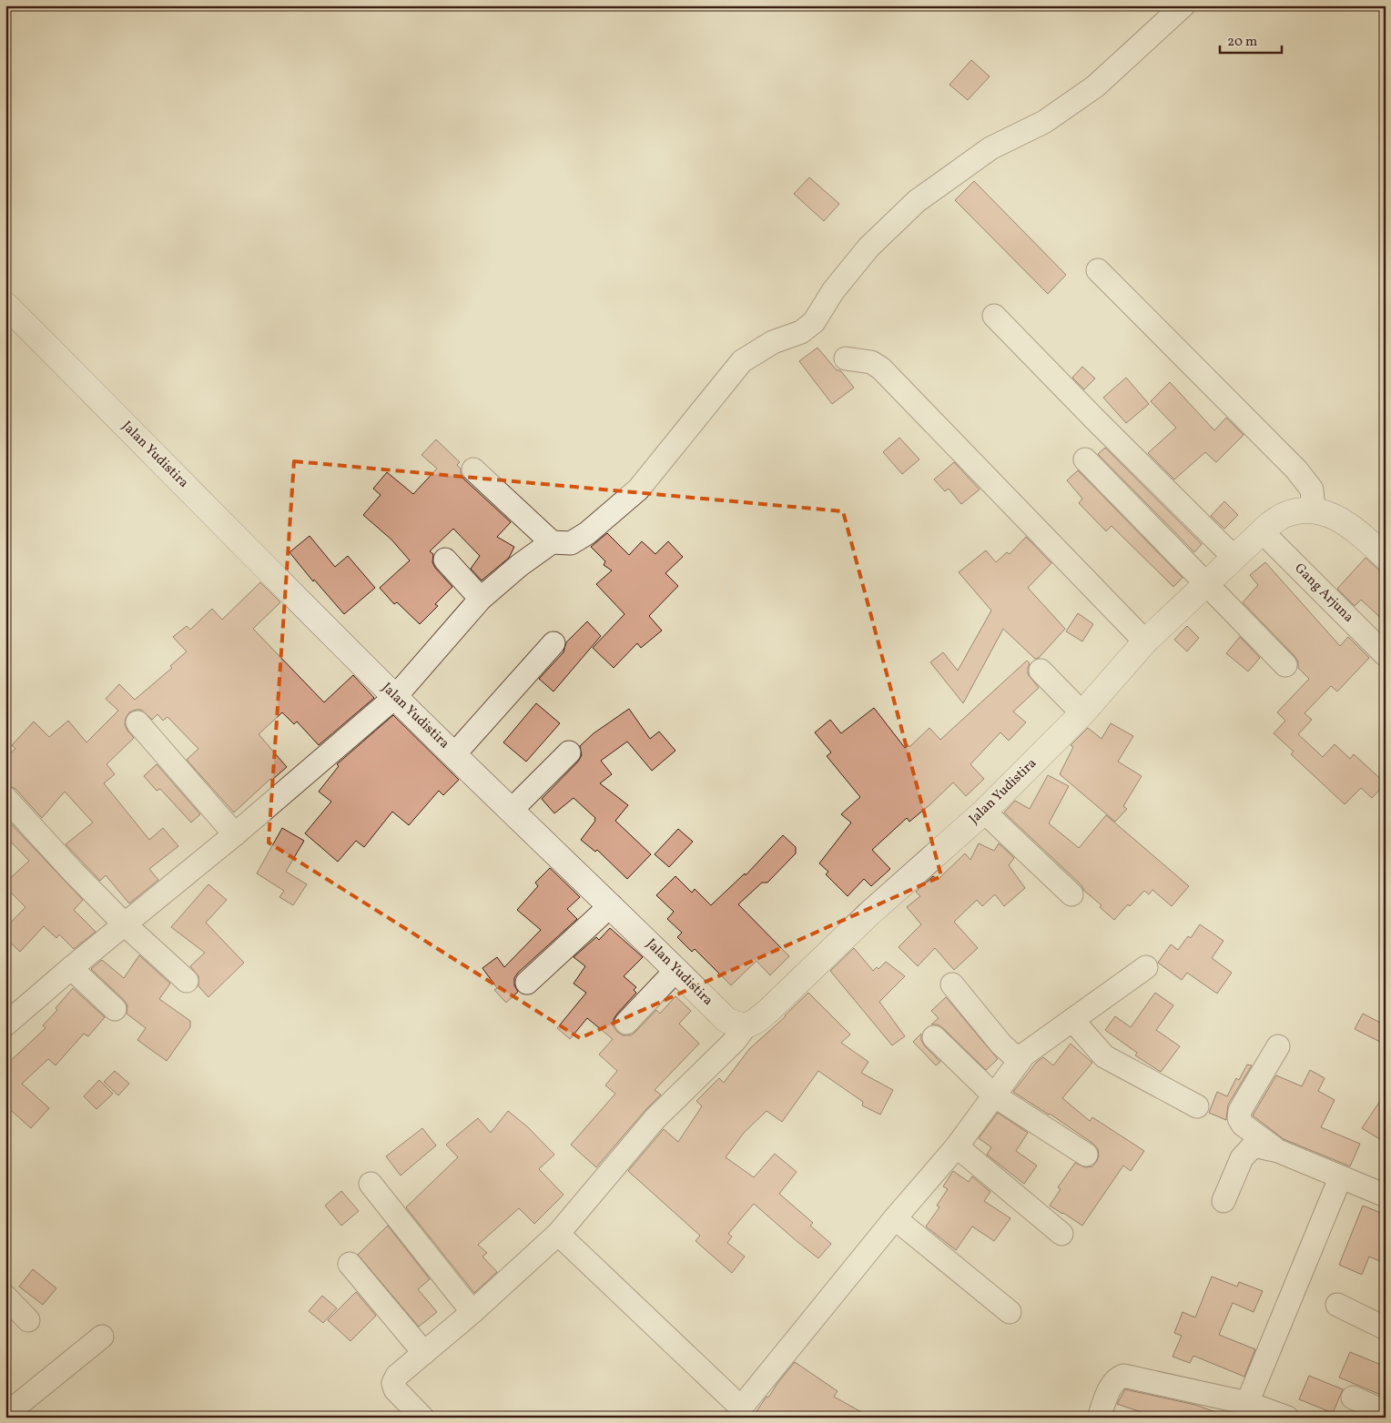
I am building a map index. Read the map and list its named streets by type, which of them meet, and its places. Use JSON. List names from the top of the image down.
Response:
{
  "streets": {
    "street": ["Jalan Yudistira", "Gang Arjuna"]
  },
  "crossings": [
    ["Jalan Yudistira", "Gang Arjuna"]
  ],
  "scale_bar": "20 m"
}
